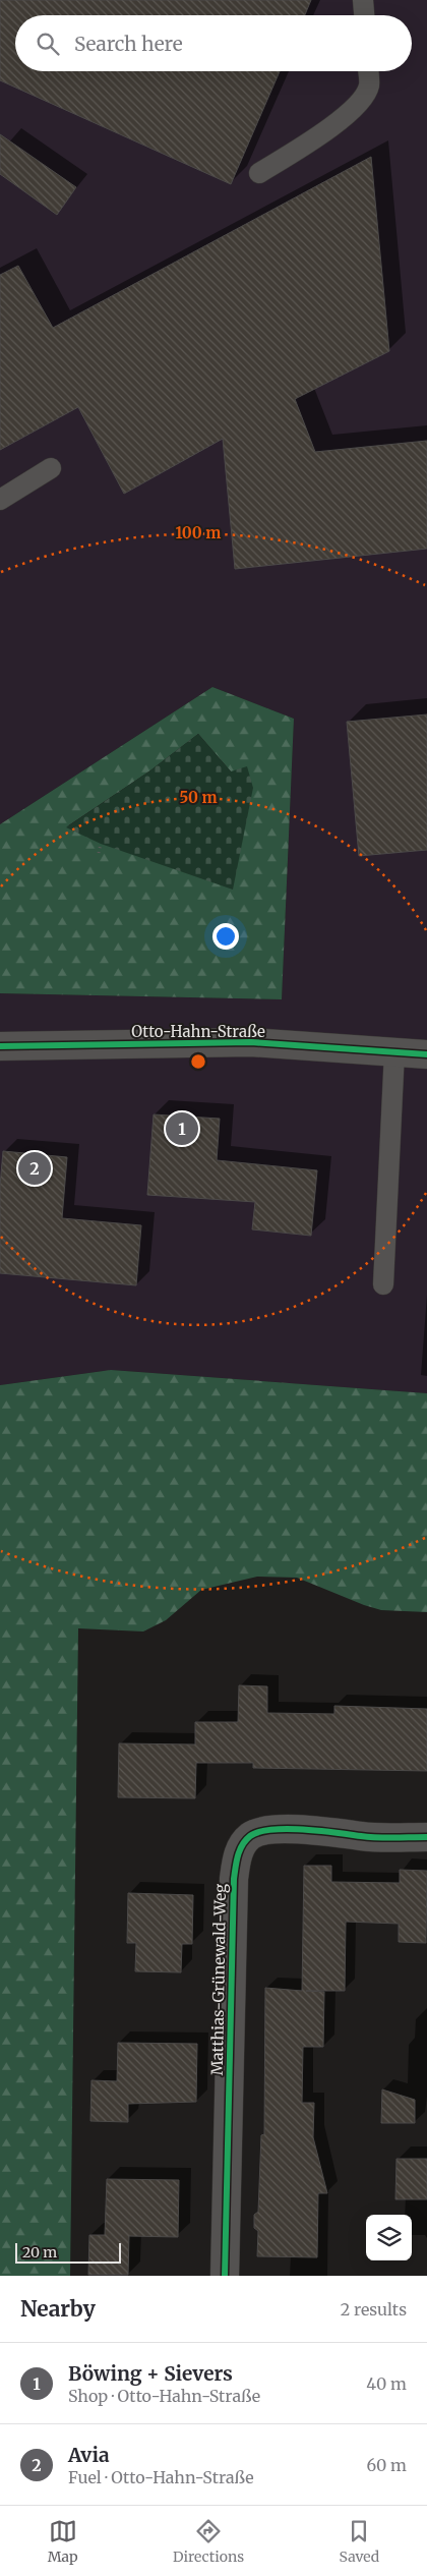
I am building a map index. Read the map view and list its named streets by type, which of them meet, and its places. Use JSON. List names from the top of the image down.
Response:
{
  "streets": {
    "street": ["Otto-Hahn-Straße", "Matthias-Grünewald-Weg"]
  },
  "scale_bar": "20 m",
  "page": {
    "search": "Search here",
    "pins": ["1", "2"],
    "scale": "20 m",
    "heading": ["Nearby", "2 results"],
    "list": [
      {
        "mark": "1",
        "name": "Böwing + Sievers",
        "note": "Shop · Otto-Hahn-Straße",
        "value": "40 m"
      },
      {
        "mark": "2",
        "name": "Avia",
        "note": "Fuel · Otto-Hahn-Straße",
        "value": "60 m"
      }
    ],
    "nav": ["Map", "Directions", "Saved"]
  },
  "rings": ["100 m", "50 m"]
}
